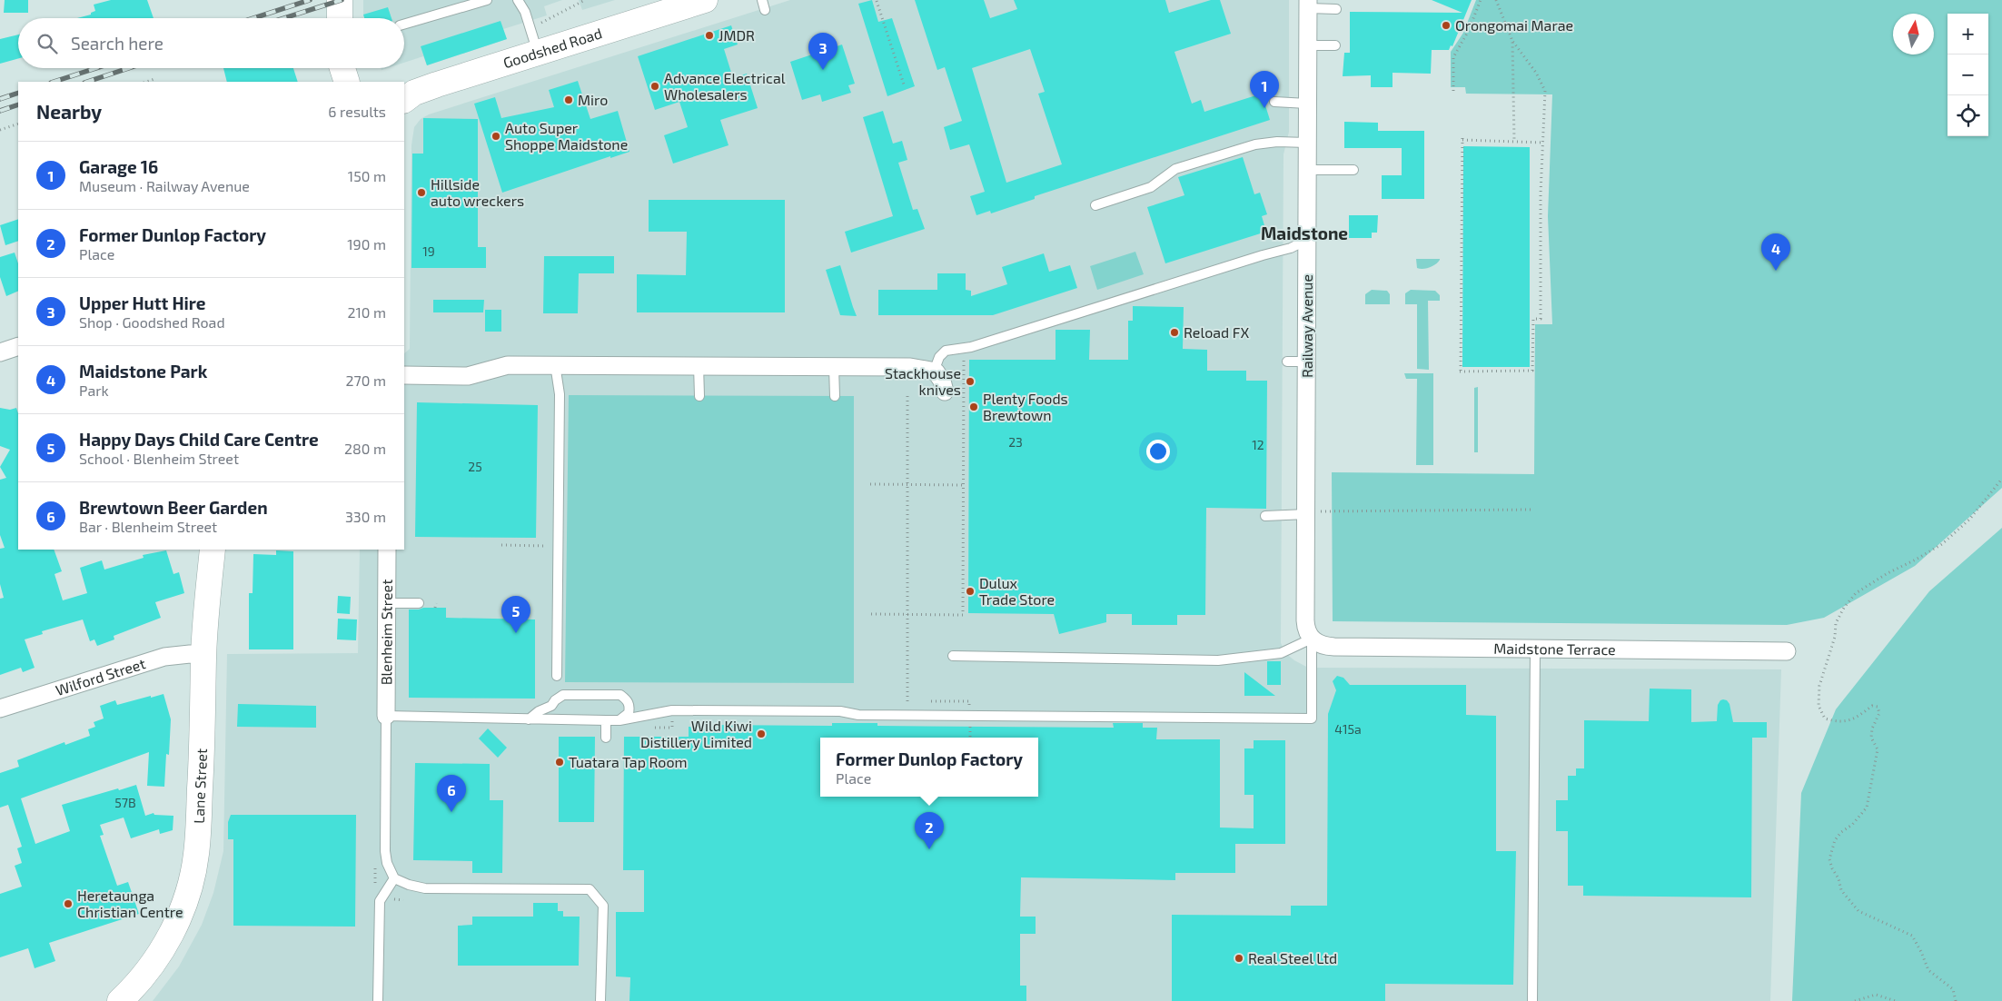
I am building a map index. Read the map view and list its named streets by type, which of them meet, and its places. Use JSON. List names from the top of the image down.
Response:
{
  "streets": {
    "street": [
      "Goodshed Road",
      "Railway Avenue",
      "Blenheim Street",
      "Maidstone Terrace",
      "Wilford Street",
      "Lane Street"
    ]
  },
  "crossings": [
    ["Railway Avenue", "Maidstone Terrace"],
    ["Wilford Street", "Lane Street"]
  ],
  "districts": ["Maidstone"],
  "places": [
    "Orongomai Marae",
    "JMDR",
    "Advance Electrical Wholesalers",
    "Miro",
    "Auto Super Shoppe Maidstone",
    "Hillside auto wreckers",
    "Reload FX",
    "Stackhouse knives",
    "Plenty Foods Brewtown",
    "Dulux Trade Store",
    "Wild Kiwi Distillery Limited",
    "Tuatara Tap Room",
    "Heretaunga Christian Centre",
    "Real Steel Ltd"
  ],
  "house_numbers": [
    "19",
    "23",
    "12",
    "25",
    "415a",
    "57B"
  ],
  "north": "top",
  "page": {
    "map_buttons": ["+", "−"],
    "search": "Search here",
    "pins": [
      "3",
      "1",
      "4",
      "5",
      "6",
      "2"
    ],
    "heading": ["Nearby", "6 results"],
    "list": [
      {
        "mark": "1",
        "name": "Garage 16",
        "note": "Museum · Railway Avenue",
        "value": "150 m"
      },
      {
        "mark": "2",
        "name": "Former Dunlop Factory",
        "note": "Place",
        "value": "190 m"
      },
      {
        "mark": "3",
        "name": "Upper Hutt Hire",
        "note": "Shop · Goodshed Road",
        "value": "210 m"
      },
      {
        "mark": "4",
        "name": "Maidstone Park",
        "note": "Park",
        "value": "270 m"
      },
      {
        "mark": "5",
        "name": "Happy Days Child Care Centre",
        "note": "School · Blenheim Street",
        "value": "280 m"
      },
      {
        "mark": "6",
        "name": "Brewtown Beer Garden",
        "note": "Bar · Blenheim Street",
        "value": "330 m"
      }
    ],
    "popup": ["Former Dunlop Factory", "Place"]
  }
}
